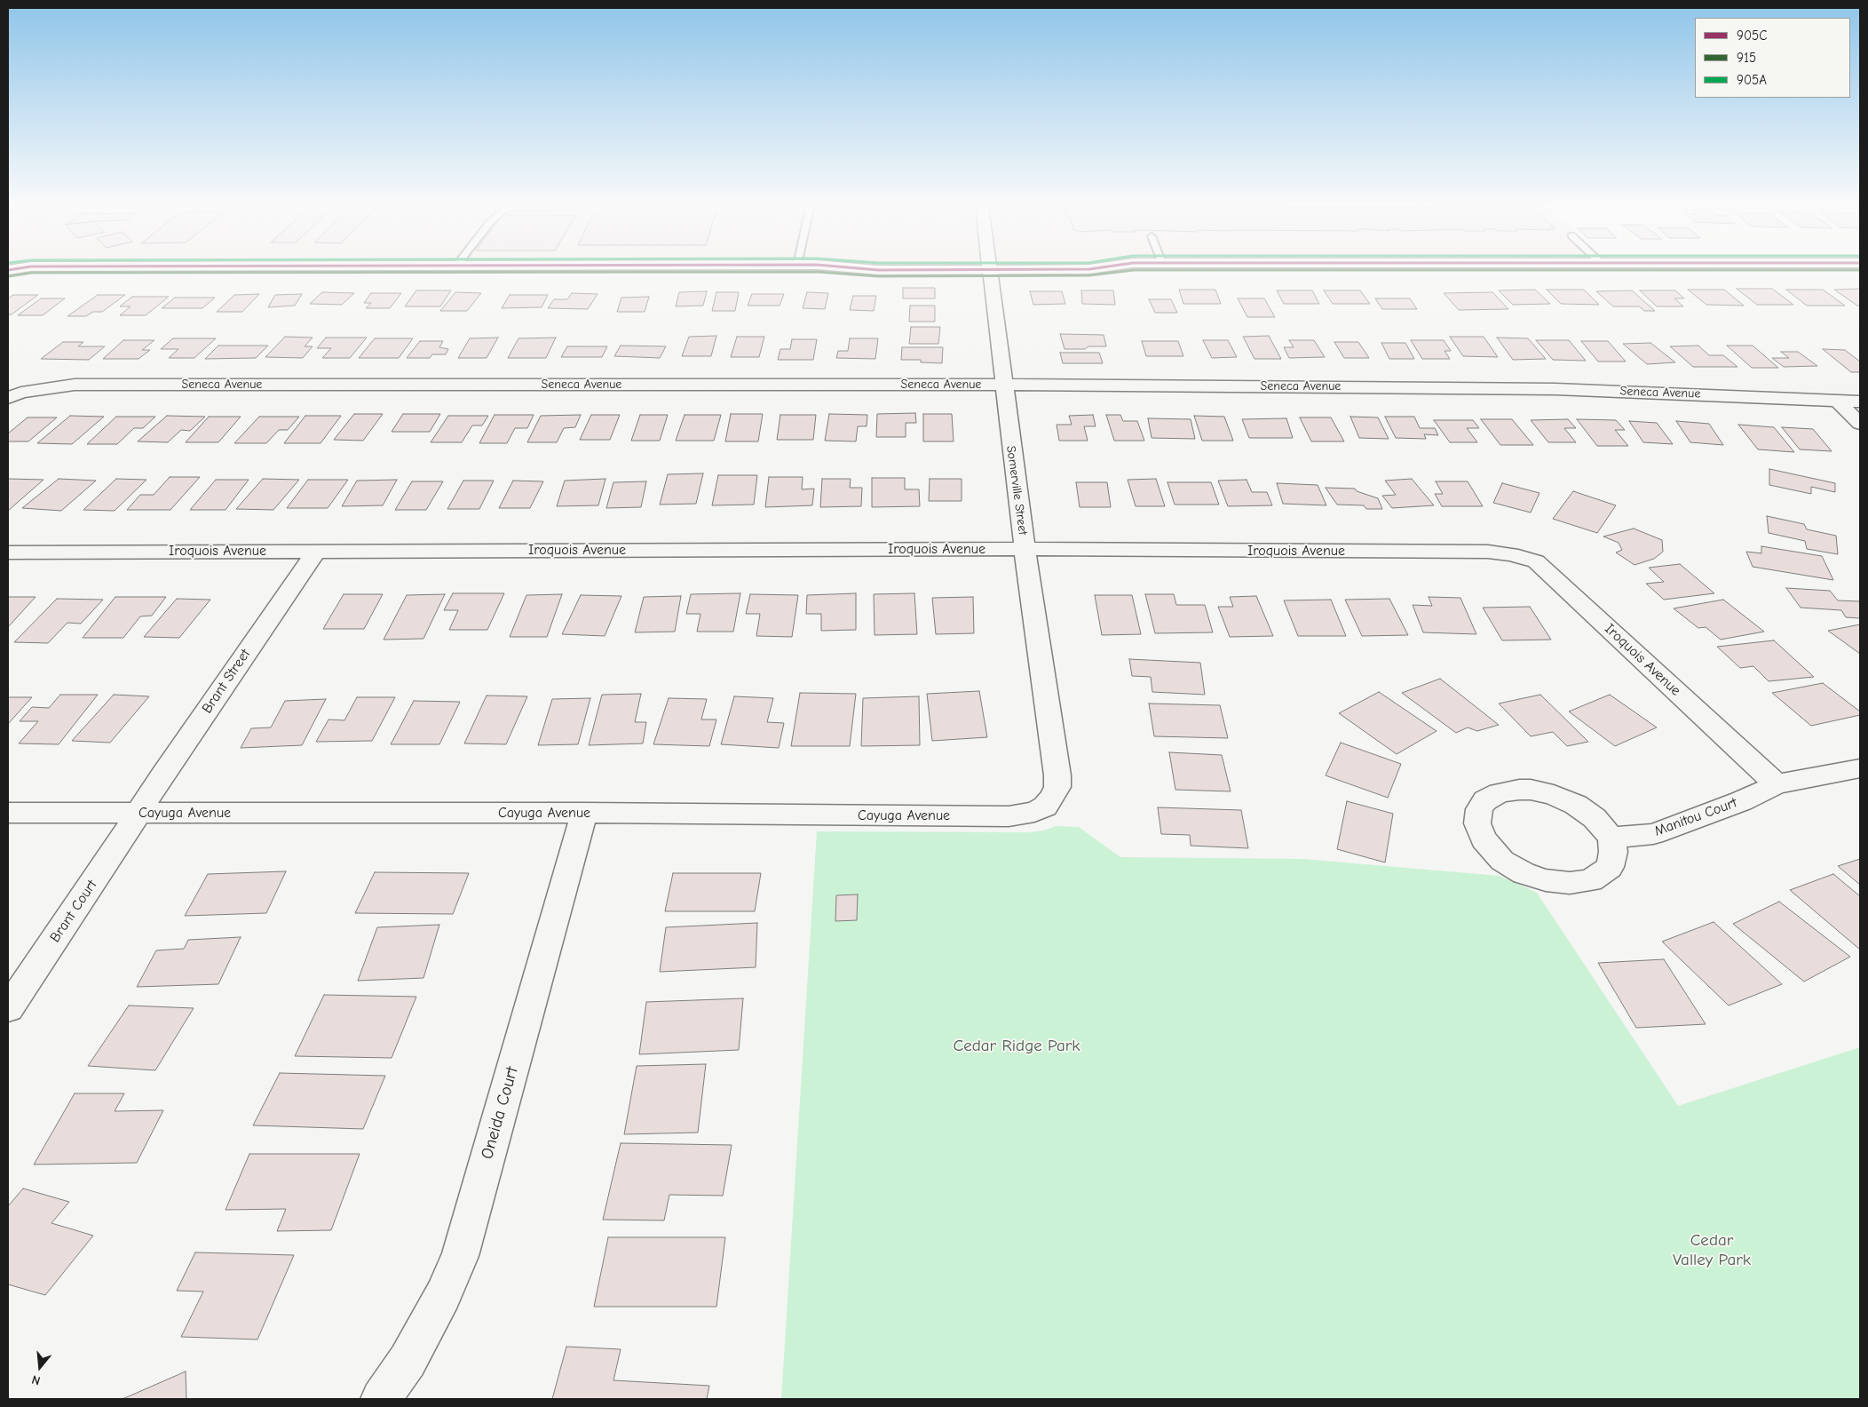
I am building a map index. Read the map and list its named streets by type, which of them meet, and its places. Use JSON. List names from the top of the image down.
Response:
{
  "streets": {
    "street": [
      "Seneca Avenue",
      "Somerville Street",
      "Iroquois Avenue",
      "Brant Street",
      "Cayuga Avenue",
      "Manitou Court",
      "Brant Court",
      "Oneida Court"
    ]
  },
  "crossings": [
    ["Seneca Avenue", "Somerville Street"],
    ["Somerville Street", "Iroquois Avenue"],
    ["Somerville Street", "Cayuga Avenue"],
    ["Iroquois Avenue", "Brant Street"],
    ["Iroquois Avenue", "Manitou Court"],
    ["Brant Street", "Cayuga Avenue"],
    ["Brant Street", "Brant Court"],
    ["Cayuga Avenue", "Brant Court"],
    ["Cayuga Avenue", "Oneida Court"]
  ],
  "parks": ["Cedar Ridge Park", "Cedar Valley Park"],
  "lines": ["transit line 905C", "transit line 915"],
  "legend": ["905C", "915", "905A"],
  "north": "bottom"
}
